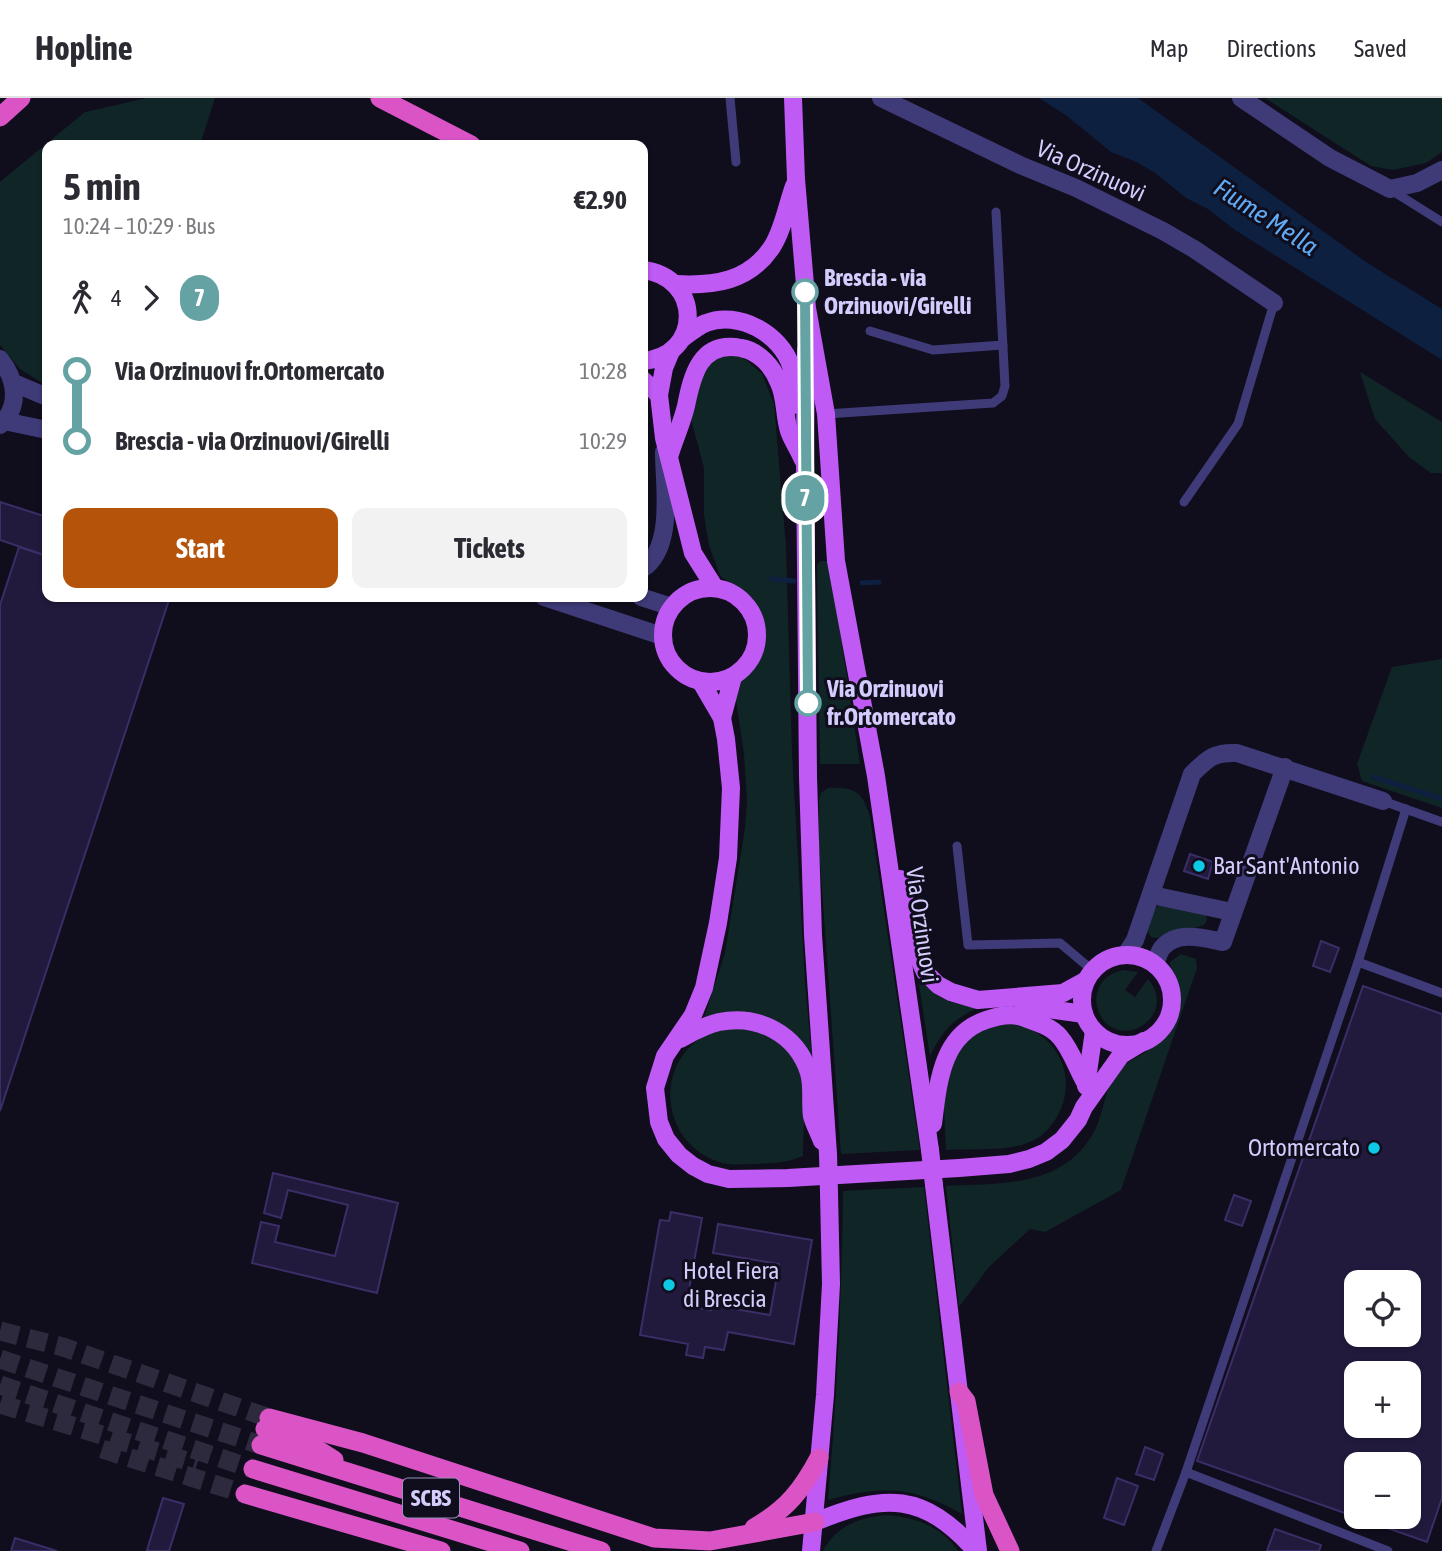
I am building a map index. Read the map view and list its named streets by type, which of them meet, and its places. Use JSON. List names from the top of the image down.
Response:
{
  "streets": {
    "highway": ["SCBS"],
    "main road": ["Via Orzinuovi"]
  },
  "water": ["Fiume Mella"],
  "places": [
    "Brescia - via Orzinuovi/Girelli",
    "Via Orzinuovi fr.Ortomercato",
    "Bar Sant'Antonio",
    "Ortomercato",
    "Hotel Fiera di Brescia"
  ],
  "lines": ["bus line 7"],
  "page": {
    "header": "Hopline",
    "nav": ["Map", "Directions", "Saved"],
    "on_map": "7",
    "heading": ["5 min", "10:24 – 10:29 · Bus", "€2.90"],
    "legs": ["4", "7"],
    "list": [
      {
        "name": "Via Orzinuovi fr.Ortomercato",
        "value": "10:28"
      },
      {
        "name": "Brescia - via Orzinuovi/Girelli",
        "value": "10:29"
      }
    ],
    "buttons": ["Start", "Tickets"],
    "map_buttons": ["+", "−"]
  }
}
